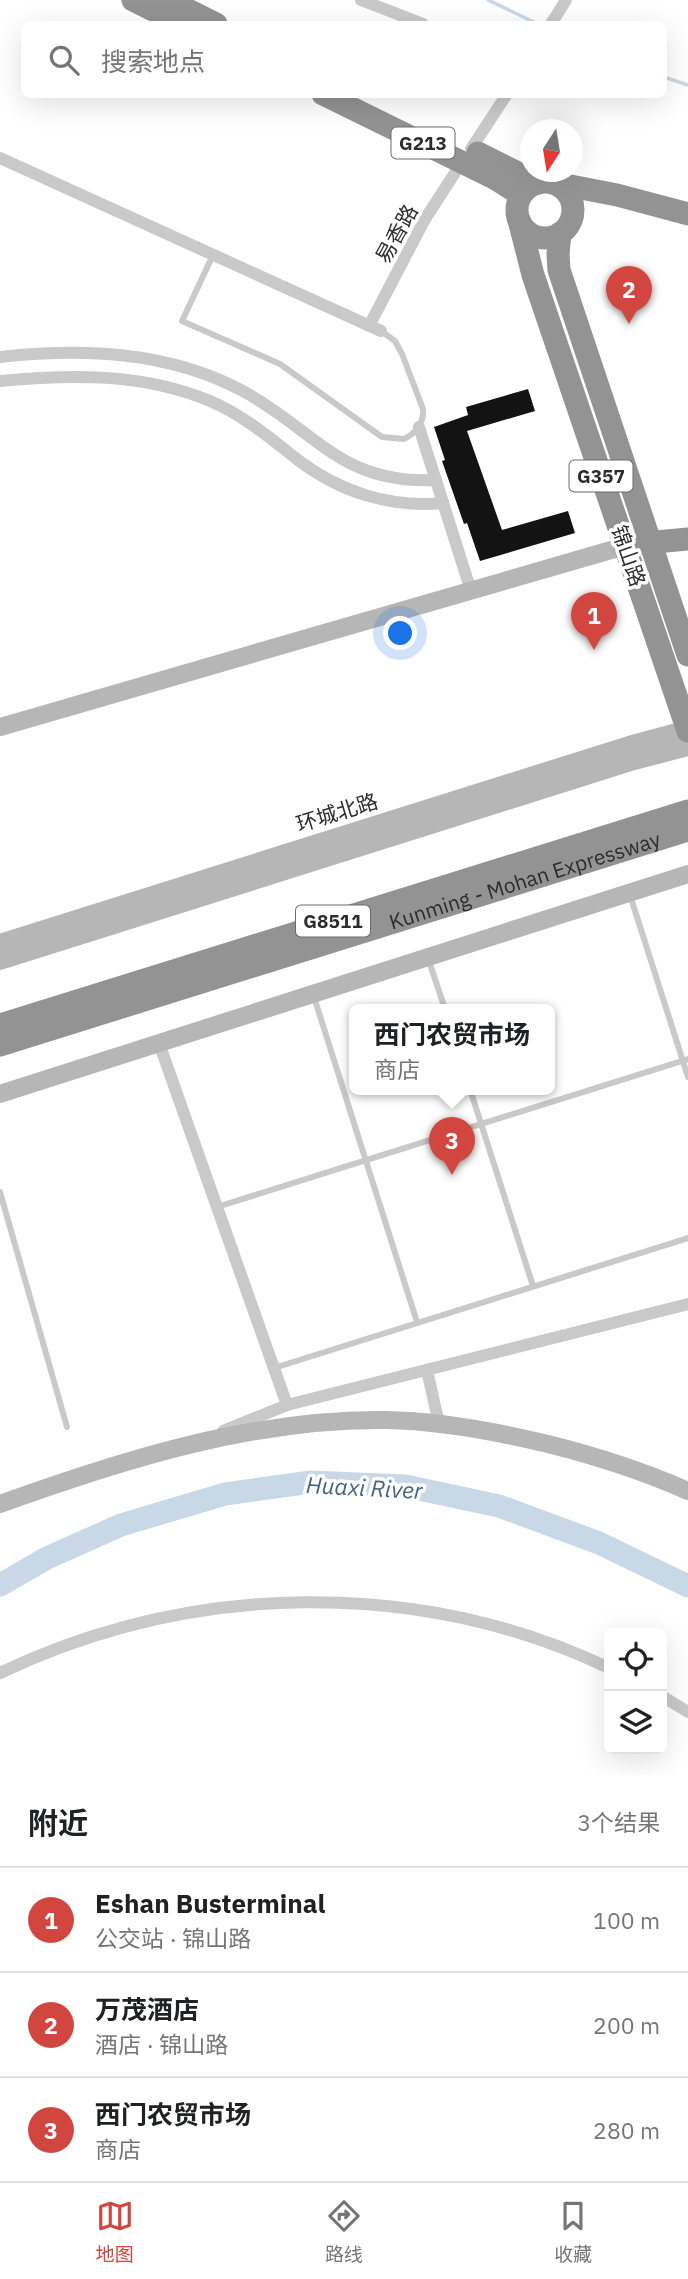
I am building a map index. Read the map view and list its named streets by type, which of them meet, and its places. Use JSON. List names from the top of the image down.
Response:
{
  "streets": {
    "highway": [
      "G213",
      "G357",
      "锦山路",
      "Kunming - Mohan Expressway",
      "G8511"
    ],
    "street": ["易香路", "环城北路"]
  },
  "crossings": [
    ["G213", "易香路"],
    ["G213", "G357"],
    ["G357", "锦山路"],
    ["锦山路", "环城北路"]
  ],
  "water": ["Huaxi River"],
  "north": "bottom",
  "page": {
    "search": "搜索地点",
    "pins": ["2", "1", "3"],
    "popup": ["西门农贸市场", "商店"],
    "heading": ["附近", "3个结果"],
    "list": [
      {
        "mark": "1",
        "name": "Eshan Busterminal",
        "note": "公交站 · 锦山路",
        "value": "100 m"
      },
      {
        "mark": "2",
        "name": "万茂酒店",
        "note": "酒店 · 锦山路",
        "value": "200 m"
      },
      {
        "mark": "3",
        "name": "西门农贸市场",
        "note": "商店",
        "value": "280 m"
      }
    ],
    "nav": ["地图", "路线", "收藏"]
  }
}
